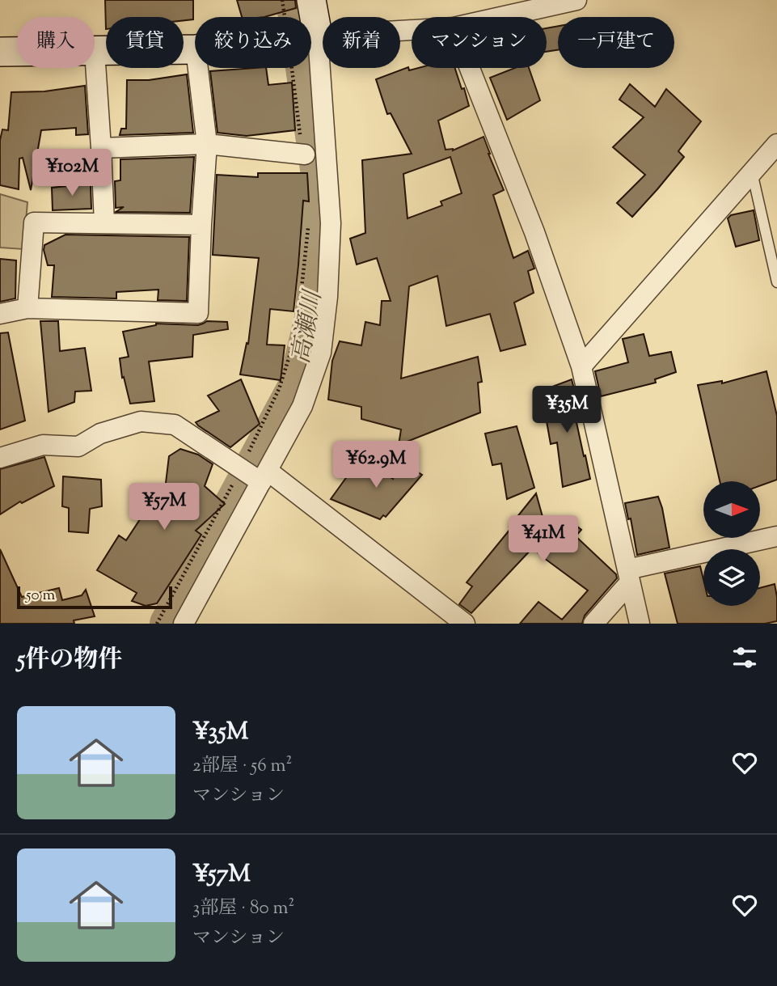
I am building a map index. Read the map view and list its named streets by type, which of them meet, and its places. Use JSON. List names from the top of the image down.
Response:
{
  "water": ["高瀬川"],
  "scale_bar": "50 m",
  "north": "right",
  "page": {
    "chip": [
      "購入",
      "賃貸",
      "絞り込み",
      "新着",
      "マンション",
      "一戸建て"
    ],
    "price": [
      "¥102M",
      "¥35M",
      "¥62.9M",
      "¥57M",
      "¥41M"
    ],
    "scale": "50 m",
    "heading": "5件の物件",
    "list": [
      {
        "name": "¥35M",
        "note": "2部屋 · 56 m² · マンション"
      },
      {
        "name": "¥57M",
        "note": "3部屋 · 80 m² · マンション"
      }
    ]
  }
}
